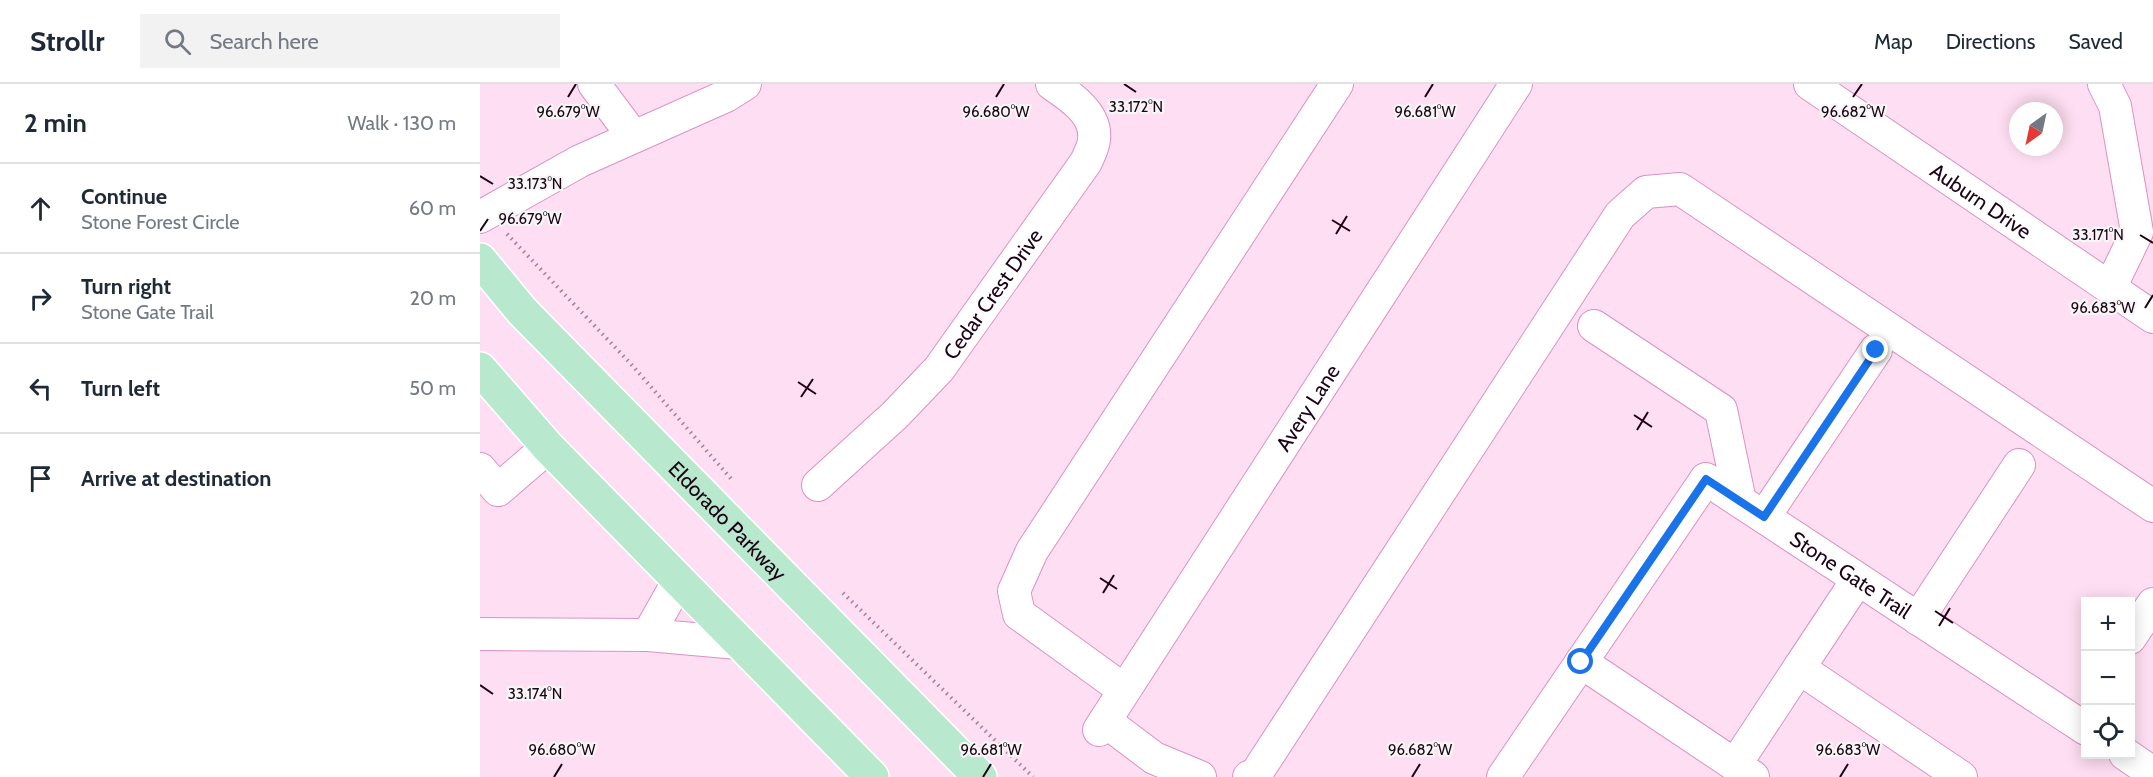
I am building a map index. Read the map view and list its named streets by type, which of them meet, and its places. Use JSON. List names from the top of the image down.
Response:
{
  "streets": {
    "main road": ["Eldorado Parkway"],
    "street": [
      "Auburn Drive",
      "Cedar Crest Drive",
      "Avery Lane",
      "Stone Gate Trail"
    ]
  },
  "north": "bottom left",
  "page": {
    "header": "Strollr",
    "search": "Search here",
    "nav": ["Map", "Directions", "Saved"],
    "heading": ["2 min", "Walk · 130 m"],
    "list": [
      ["Continue", "Stone Forest Circle", "60 m"],
      ["Turn right", "Stone Gate Trail", "20 m"],
      ["Turn left", "50 m"],
      "Arrive at destination"
    ],
    "map_buttons": ["+", "−"]
  },
  "coordinates": [
    "33.172°N",
    "96.679°W",
    "96.680°W",
    "96.681°W",
    "96.682°W",
    "33.173°N",
    "33.171°N",
    "96.683°W",
    "33.174°N"
  ]
}
